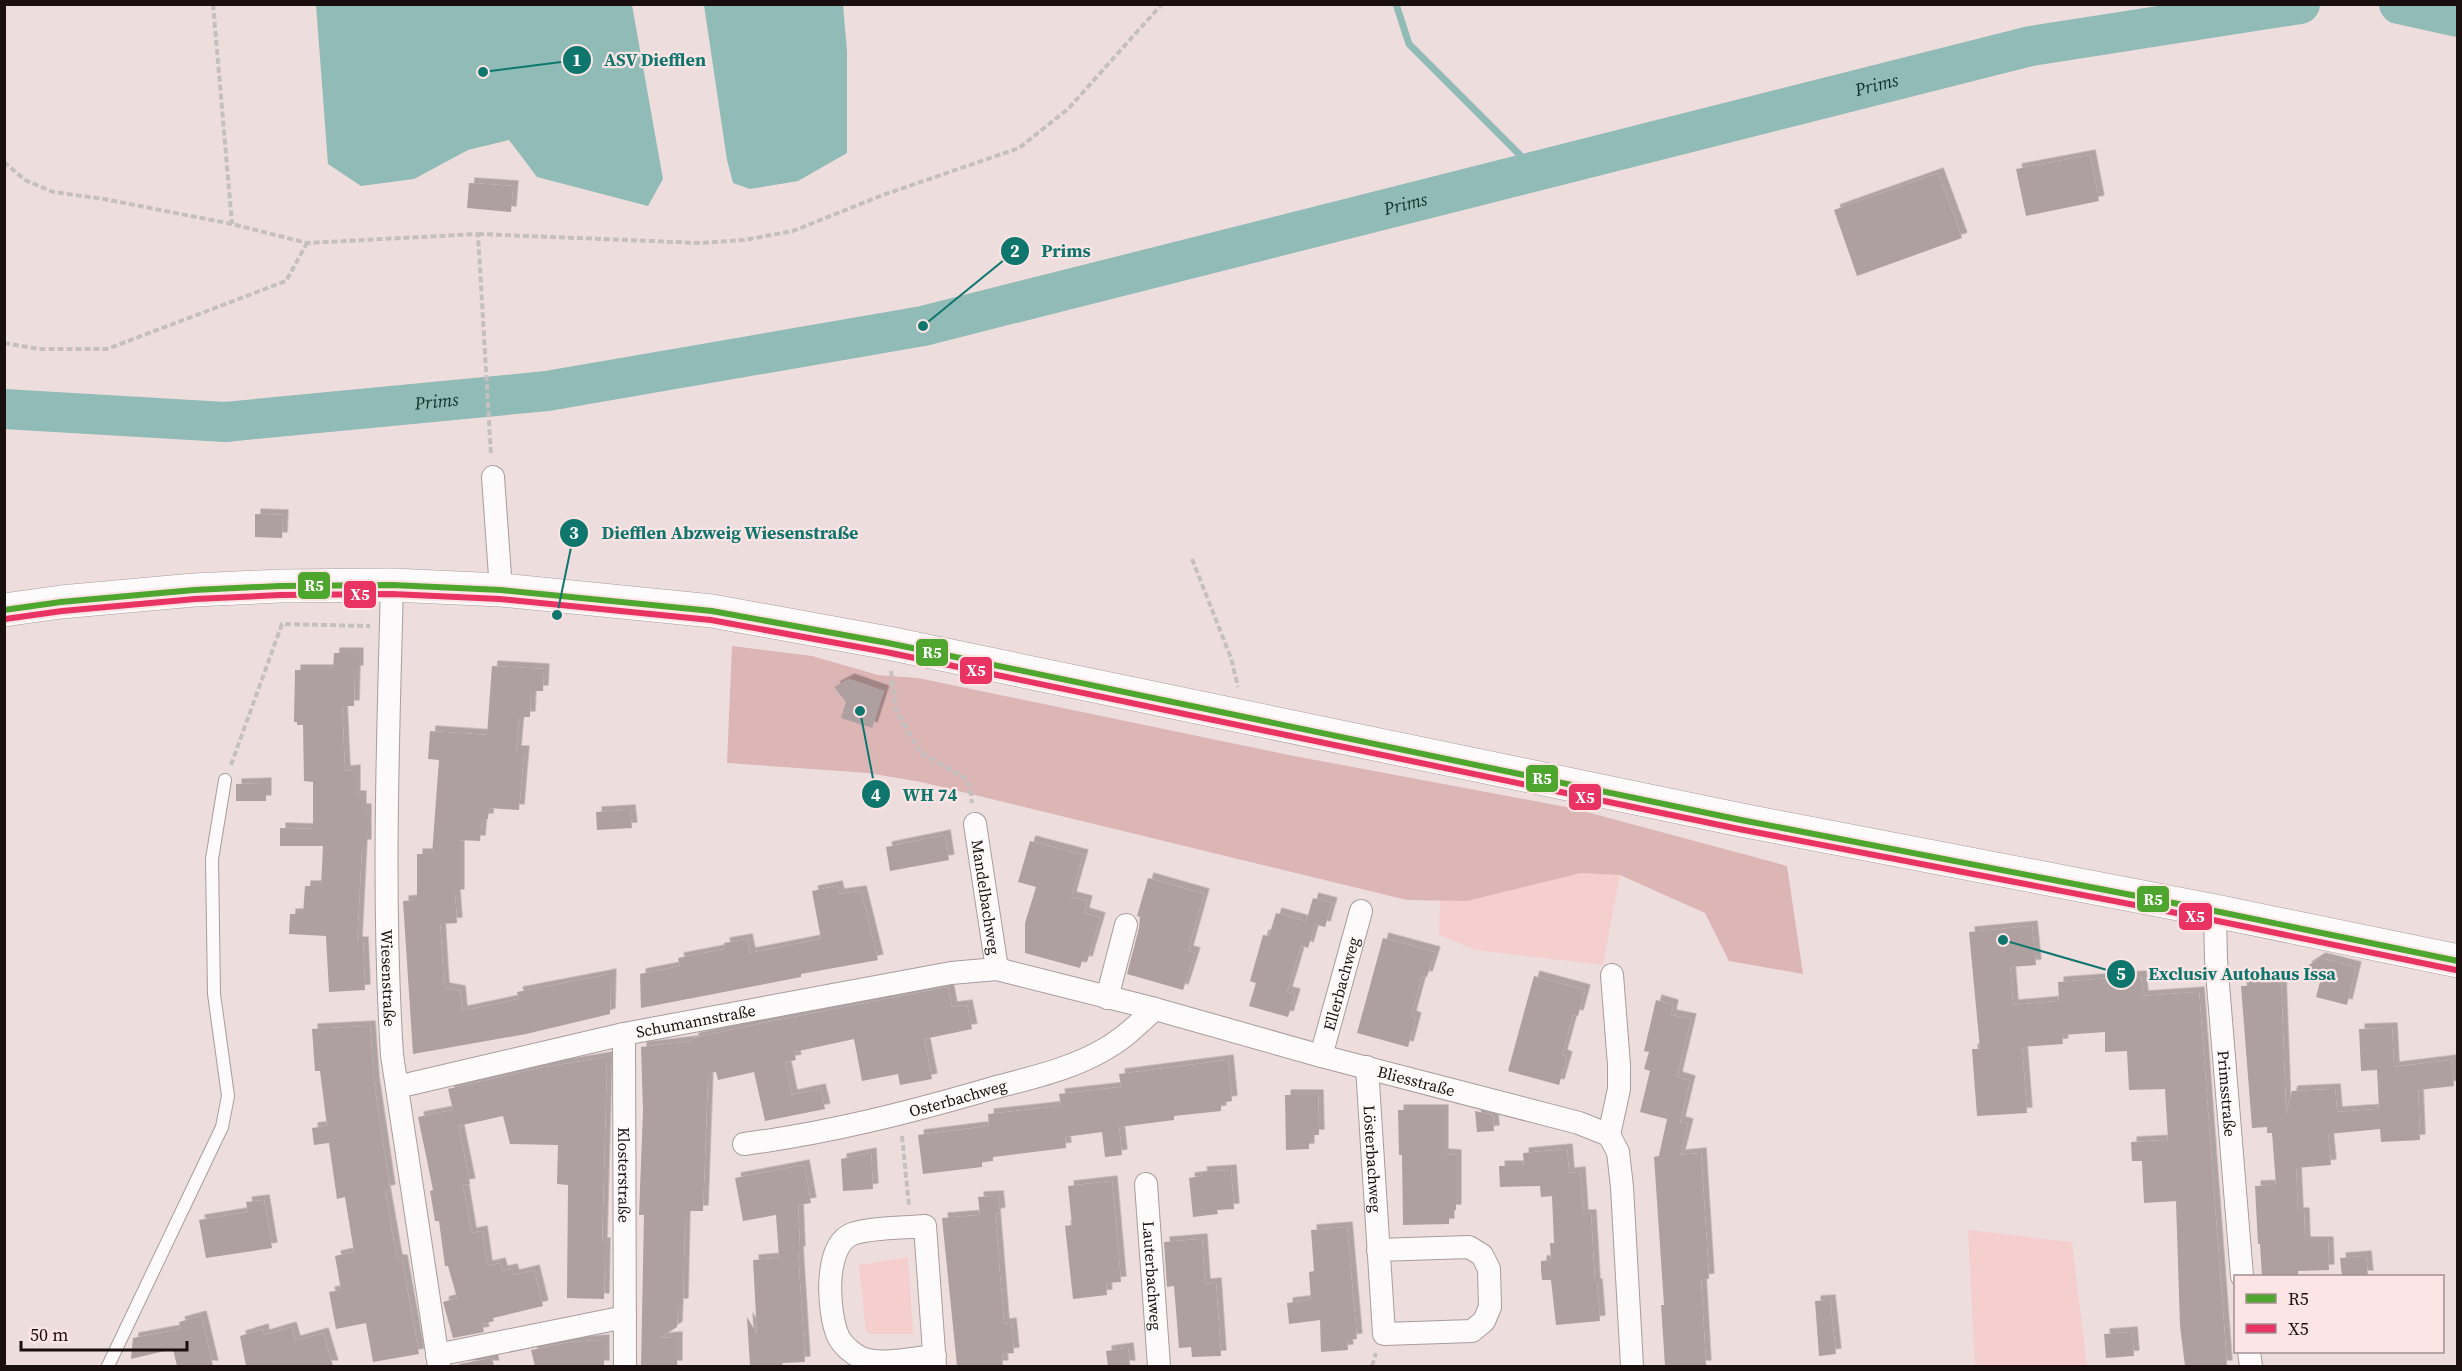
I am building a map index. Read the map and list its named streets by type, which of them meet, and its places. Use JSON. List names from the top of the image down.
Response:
{
  "streets": {
    "street": [
      "Mandelbachweg",
      "Wiesenstraße",
      "Ellerbachweg",
      "Schumannstraße",
      "Bliesstraße",
      "Primsstraße",
      "Osterbachweg",
      "Lösterbachweg",
      "Klosterstraße",
      "Lauterbachweg"
    ]
  },
  "crossings": [
    ["Mandelbachweg", "Schumannstraße"],
    ["Mandelbachweg", "Bliesstraße"],
    ["Wiesenstraße", "Schumannstraße"],
    ["Ellerbachweg", "Bliesstraße"],
    ["Schumannstraße", "Bliesstraße"],
    ["Schumannstraße", "Klosterstraße"],
    ["Bliesstraße", "Osterbachweg"],
    ["Bliesstraße", "Lösterbachweg"]
  ],
  "water": ["Prims"],
  "places": [
    "ASV Diefflen",
    "Prims",
    "Diefflen Abzweig Wiesenstraße",
    "WH 74",
    "Exclusiv Autohaus Issa"
  ],
  "lines": ["transit line R5", "transit line X5"],
  "legend": ["R5", "X5"],
  "scale_bar": "50 m"
}
